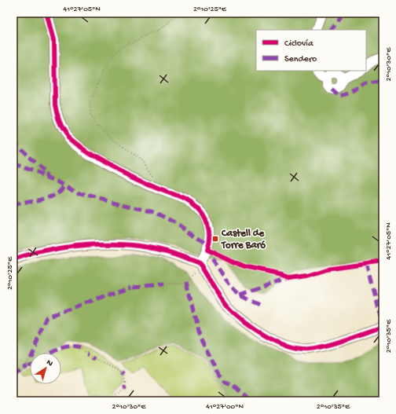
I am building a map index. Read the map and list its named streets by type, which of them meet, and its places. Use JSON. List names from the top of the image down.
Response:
{
  "places": {
    "transit": ["Castell de Torre Baró"]
  },
  "legend": ["Ciclovía", "Sendero"],
  "north": "top right",
  "coordinates": [
    "41°27'05\"N",
    "2°10'25\"E",
    "2°10'30\"E",
    "2°10'35\"E",
    "41°27'00\"N"
  ]
}
